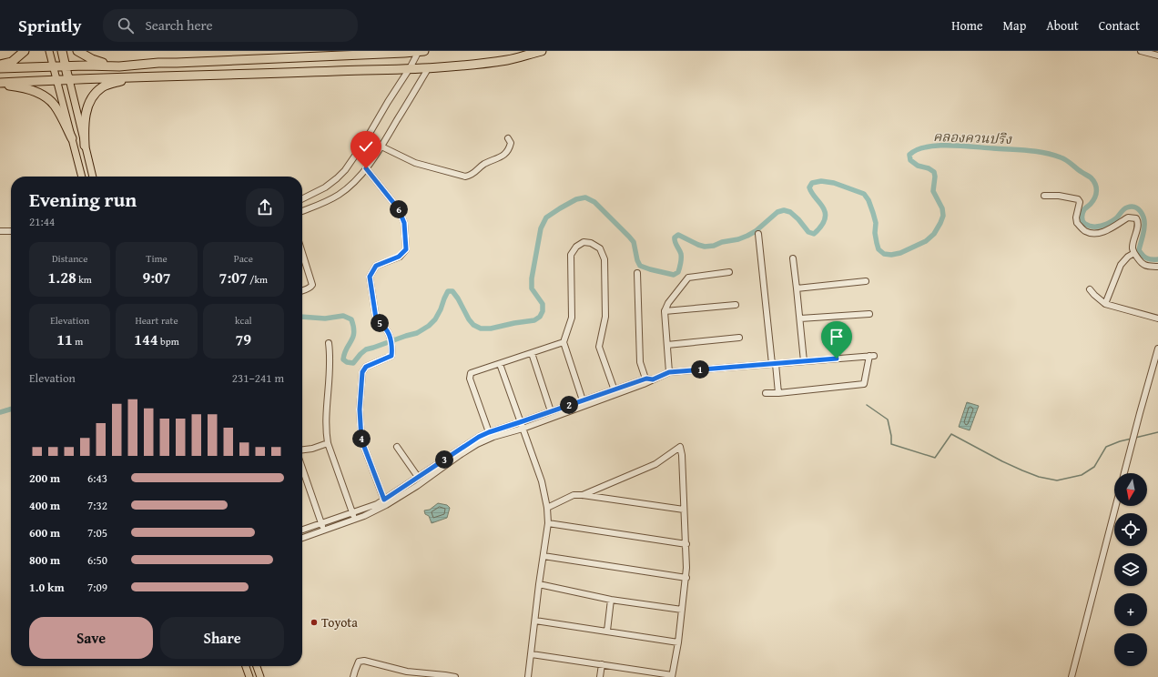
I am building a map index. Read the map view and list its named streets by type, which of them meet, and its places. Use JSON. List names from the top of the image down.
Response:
{
  "water": ["คลองควนปริง"],
  "places": ["Toyota"],
  "north": "bottom",
  "page": {
    "header": "Sprintly",
    "search": "Search here",
    "nav": [
      "Home",
      "Map",
      "About",
      "Contact"
    ],
    "heading": ["Evening run", "21:44"],
    "pins": [
      "6",
      "5",
      "1",
      "2",
      "4",
      "3"
    ],
    "stats": [
      ["Distance", "1.28 km"],
      ["Time", "9:07"],
      ["Pace", "7:07 /km"],
      ["Elevation", "11 m"],
      ["Heart rate", "144 bpm"],
      ["kcal", "79"]
    ],
    "chart": ["Elevation", "231–241 m"],
    "list": [
      {
        "name": "200 m",
        "note": "6:43"
      },
      {
        "name": "400 m",
        "note": "7:32"
      },
      {
        "name": "600 m",
        "note": "7:05"
      },
      {
        "name": "800 m",
        "note": "6:50"
      },
      {
        "name": "1.0 km",
        "note": "7:09"
      }
    ],
    "map_buttons": ["+", "−"],
    "buttons": ["Save", "Share"]
  }
}
